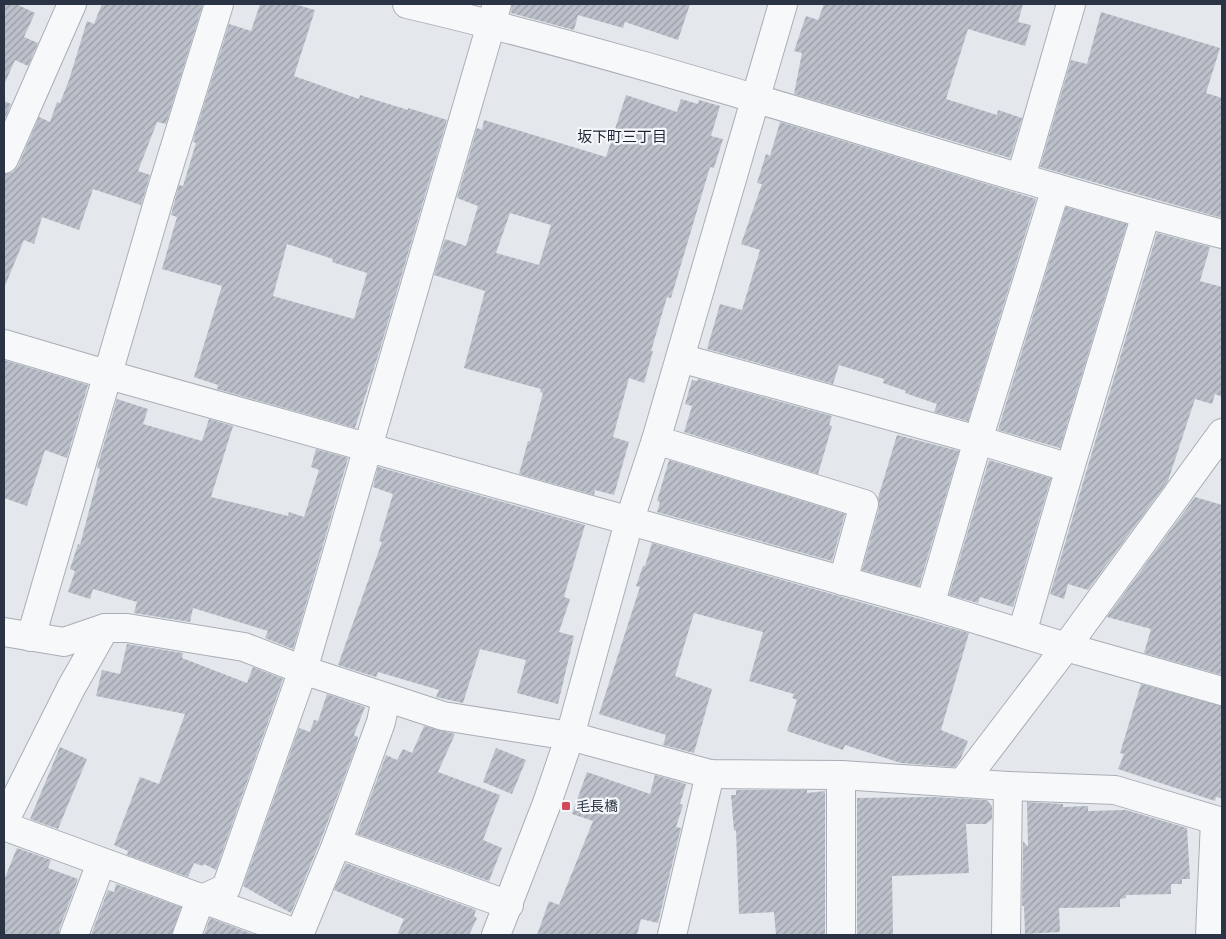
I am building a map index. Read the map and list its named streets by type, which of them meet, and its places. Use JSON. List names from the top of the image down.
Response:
{
  "districts": ["坂下町三丁目"],
  "places": {
    "transit": ["毛長橋"]
  }
}
